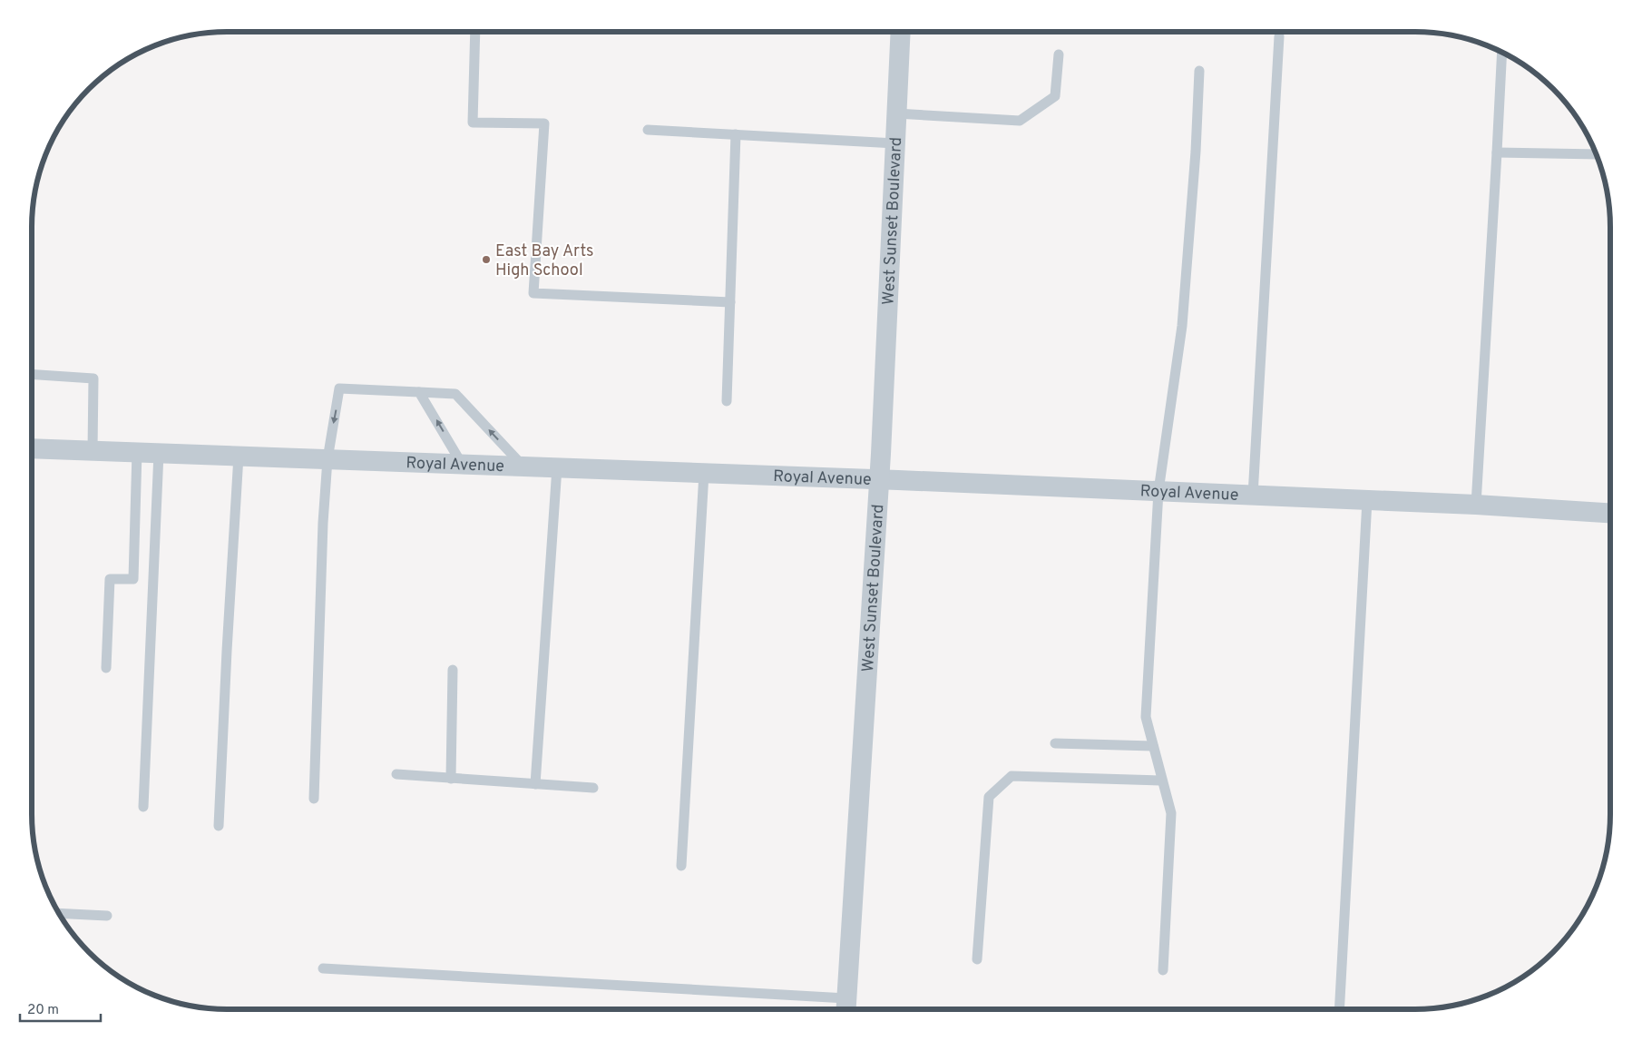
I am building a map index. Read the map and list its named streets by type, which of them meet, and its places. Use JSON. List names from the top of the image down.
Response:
{
  "streets": {
    "street": ["West Sunset Boulevard", "Royal Avenue"]
  },
  "crossings": [
    ["West Sunset Boulevard", "Royal Avenue"]
  ],
  "places": ["East Bay Arts High School"],
  "scale_bar": "20 m"
}
